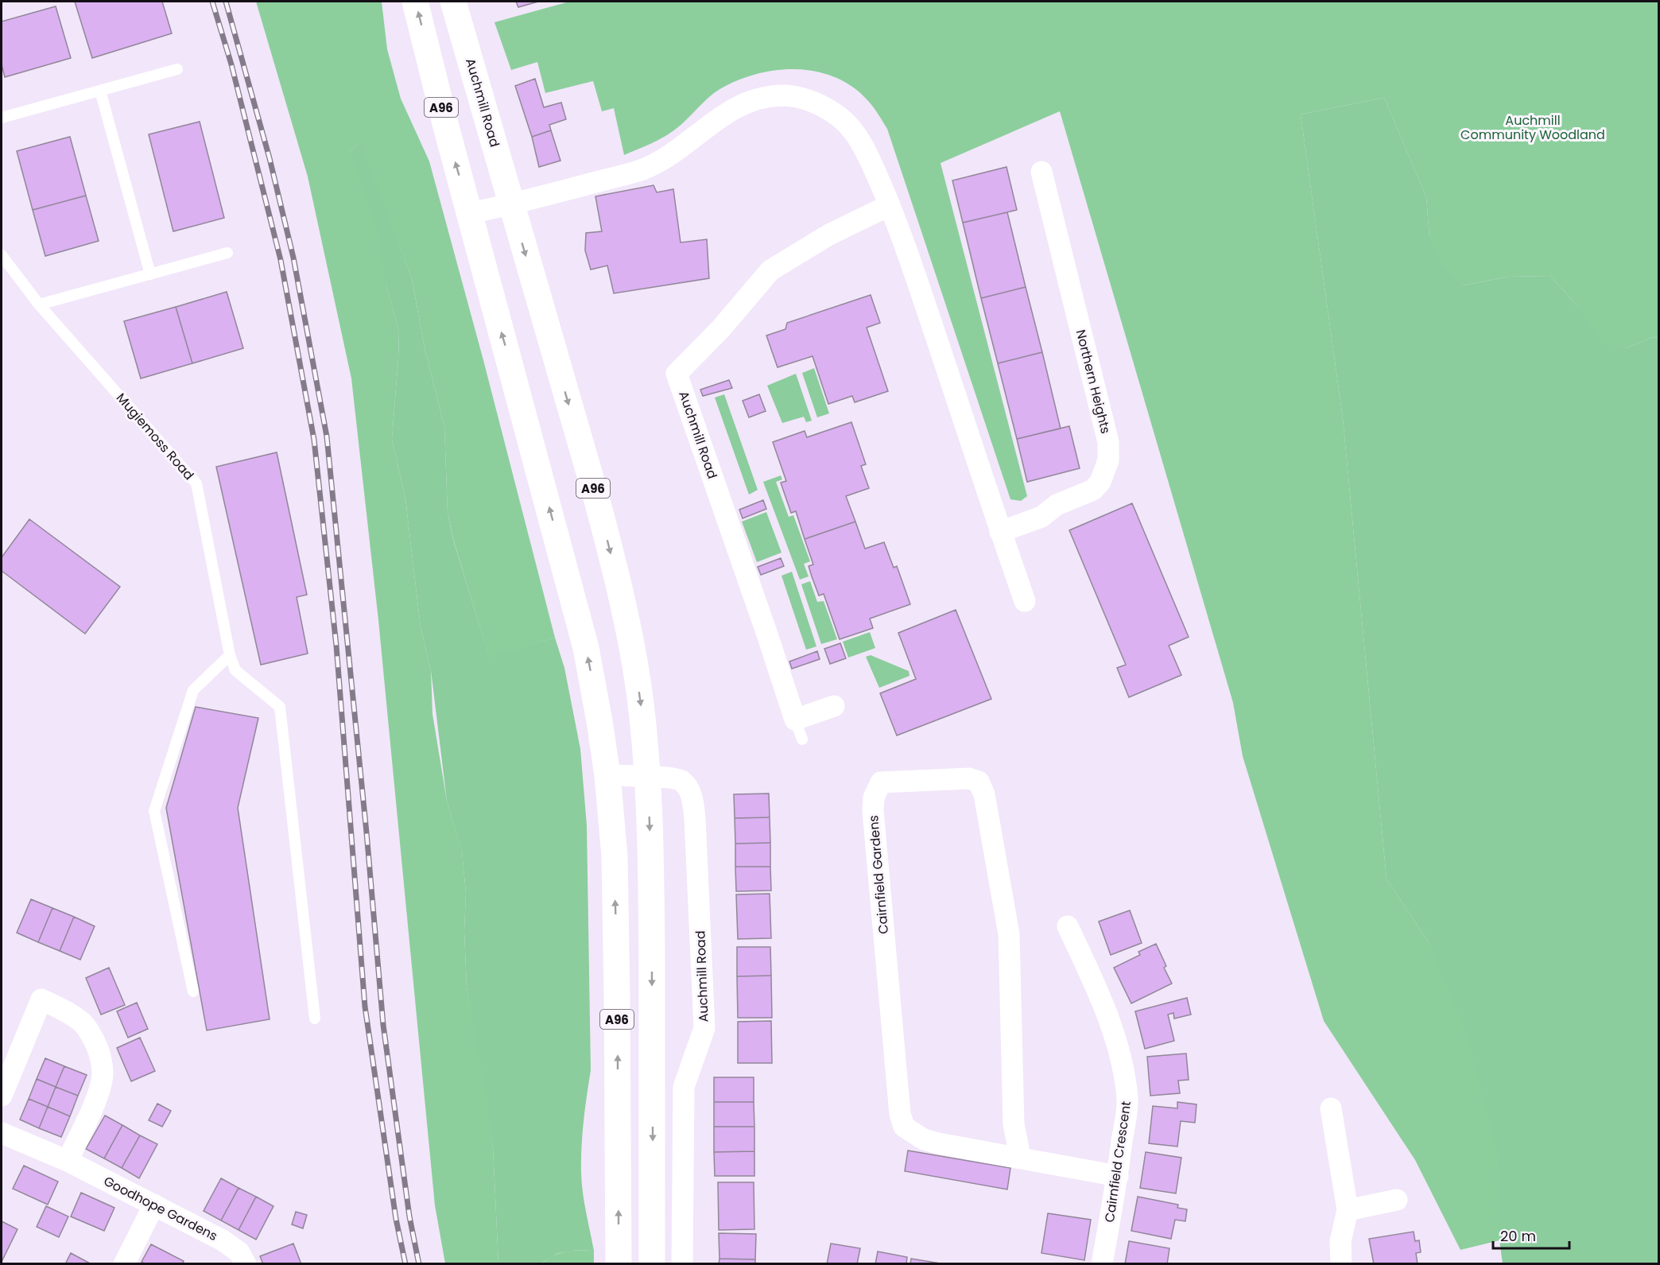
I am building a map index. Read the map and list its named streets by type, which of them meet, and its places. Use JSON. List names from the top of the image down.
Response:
{
  "streets": {
    "main road": ["Auchmill Road", "A96"],
    "street": [
      "Northern Heights",
      "Cairnfield Gardens",
      "Cairnfield Crescent",
      "Goodhope Gardens"
    ],
    "lane": ["Mugiemoss Road"]
  },
  "crossings": [
    ["Auchmill Road", "A96"],
    ["Cairnfield Gardens", "Cairnfield Crescent"]
  ],
  "parks": ["Auchmill Community Woodland"],
  "scale_bar": "20 m"
}
